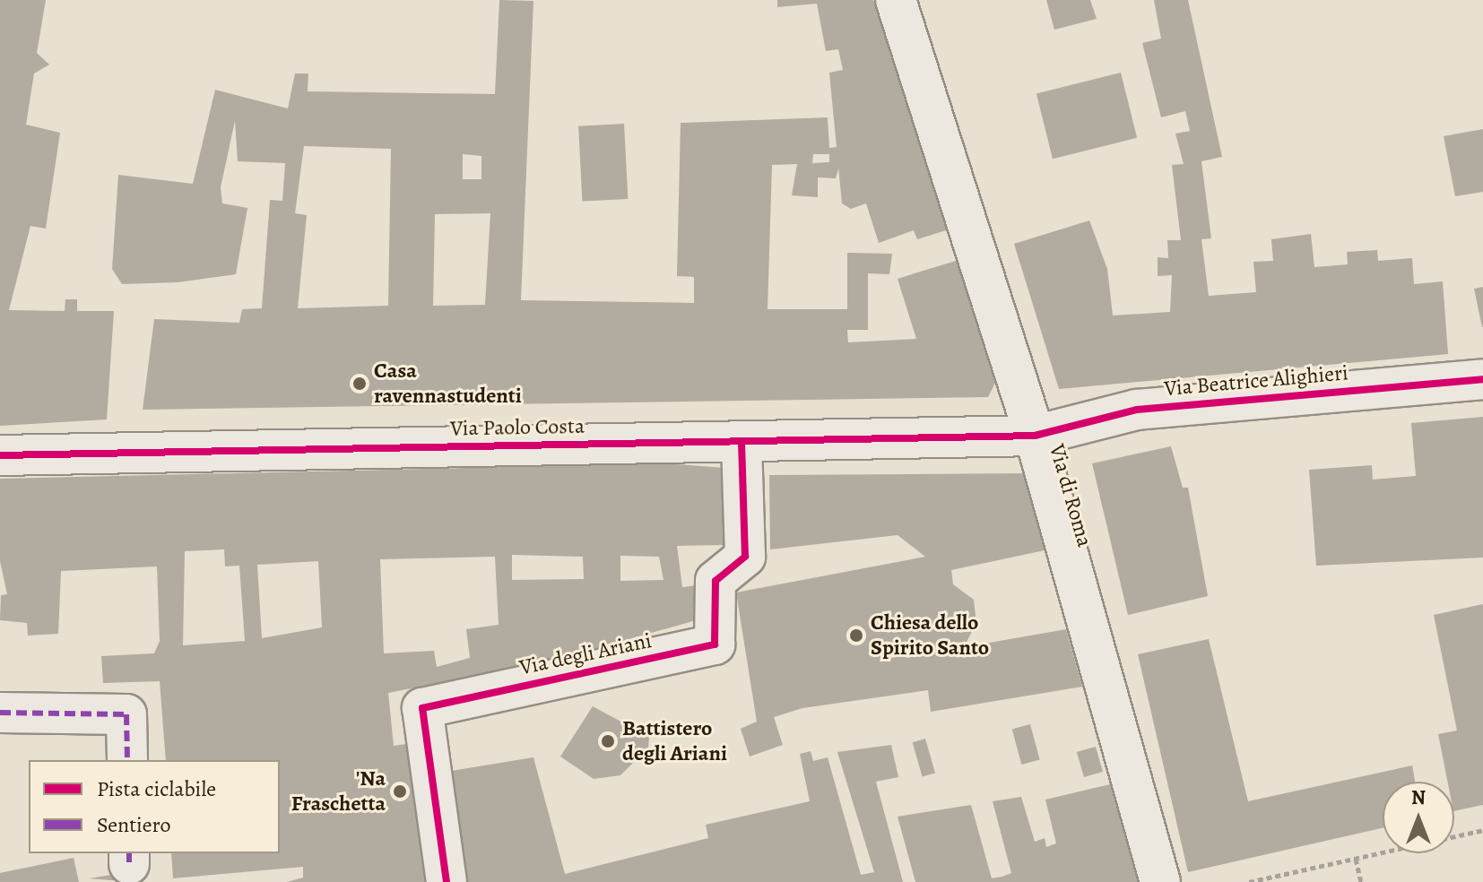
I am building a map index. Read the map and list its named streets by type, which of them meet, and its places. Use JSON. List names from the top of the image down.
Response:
{
  "streets": {
    "street": [
      "Via Beatrice Alighieri",
      "Via Paolo Costa",
      "Via di Roma",
      "Via degli Ariani"
    ]
  },
  "crossings": [
    ["Via Beatrice Alighieri", "Via Paolo Costa"],
    ["Via Beatrice Alighieri", "Via di Roma"],
    ["Via Paolo Costa", "Via di Roma"],
    ["Via Paolo Costa", "Via degli Ariani"]
  ],
  "places": [
    "Casa ravennastudenti",
    "Chiesa dello Spirito Santo",
    "Battistero degli Ariani",
    "'Na Fraschetta"
  ],
  "legend": ["Pista ciclabile", "Sentiero"],
  "north": "top"
}
